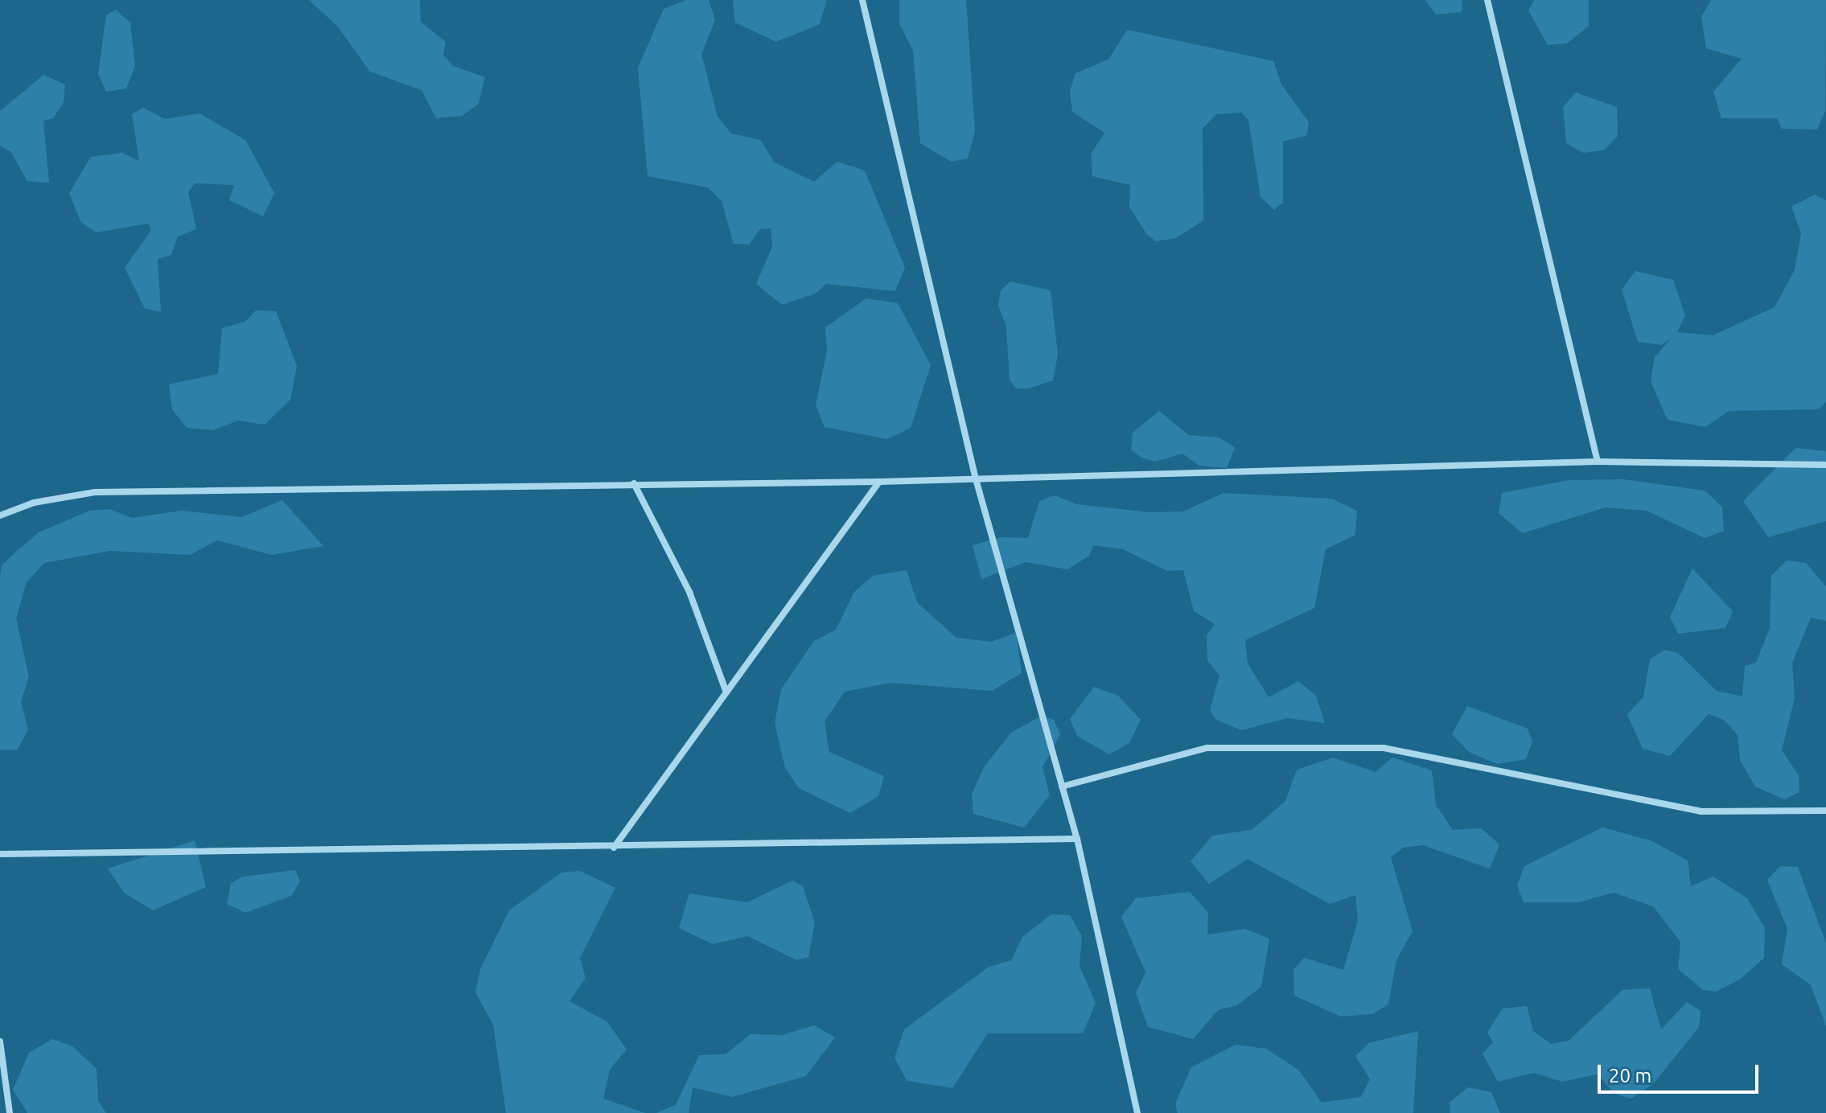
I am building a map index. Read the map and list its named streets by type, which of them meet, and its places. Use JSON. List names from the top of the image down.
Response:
{
  "scale_bar": "20 m"
}
